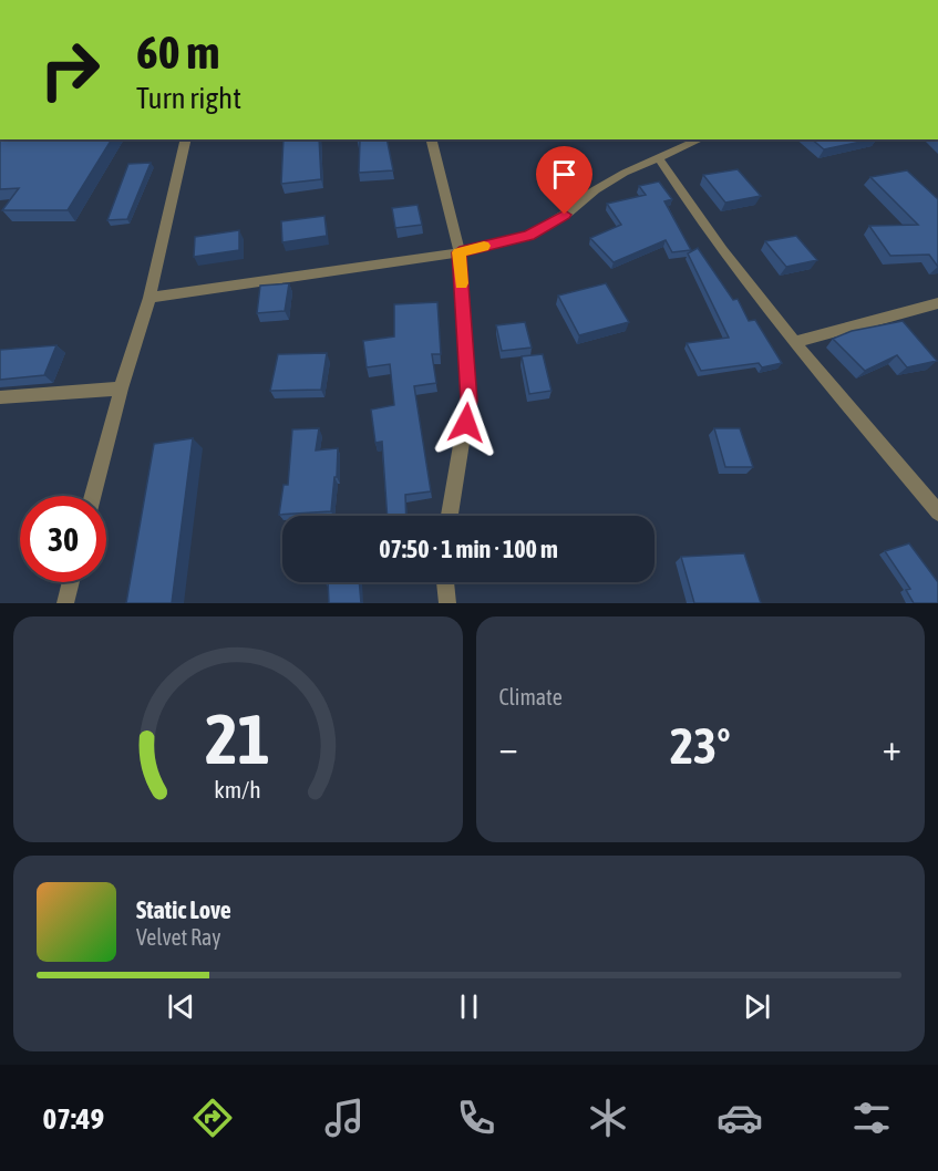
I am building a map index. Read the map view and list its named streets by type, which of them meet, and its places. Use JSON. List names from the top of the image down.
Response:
{
  "page": {
    "turn": ["60 m", "Turn right"],
    "limit": "30",
    "trip": "07:50 · 1 min · 100 m",
    "tile": "Climate",
    "heat": ["−", "23°", "+"],
    "song": ["Static Love", "Velvet Ray"],
    "tabs": "07:49",
    "gauge": ["21", "km/h"]
  }
}
